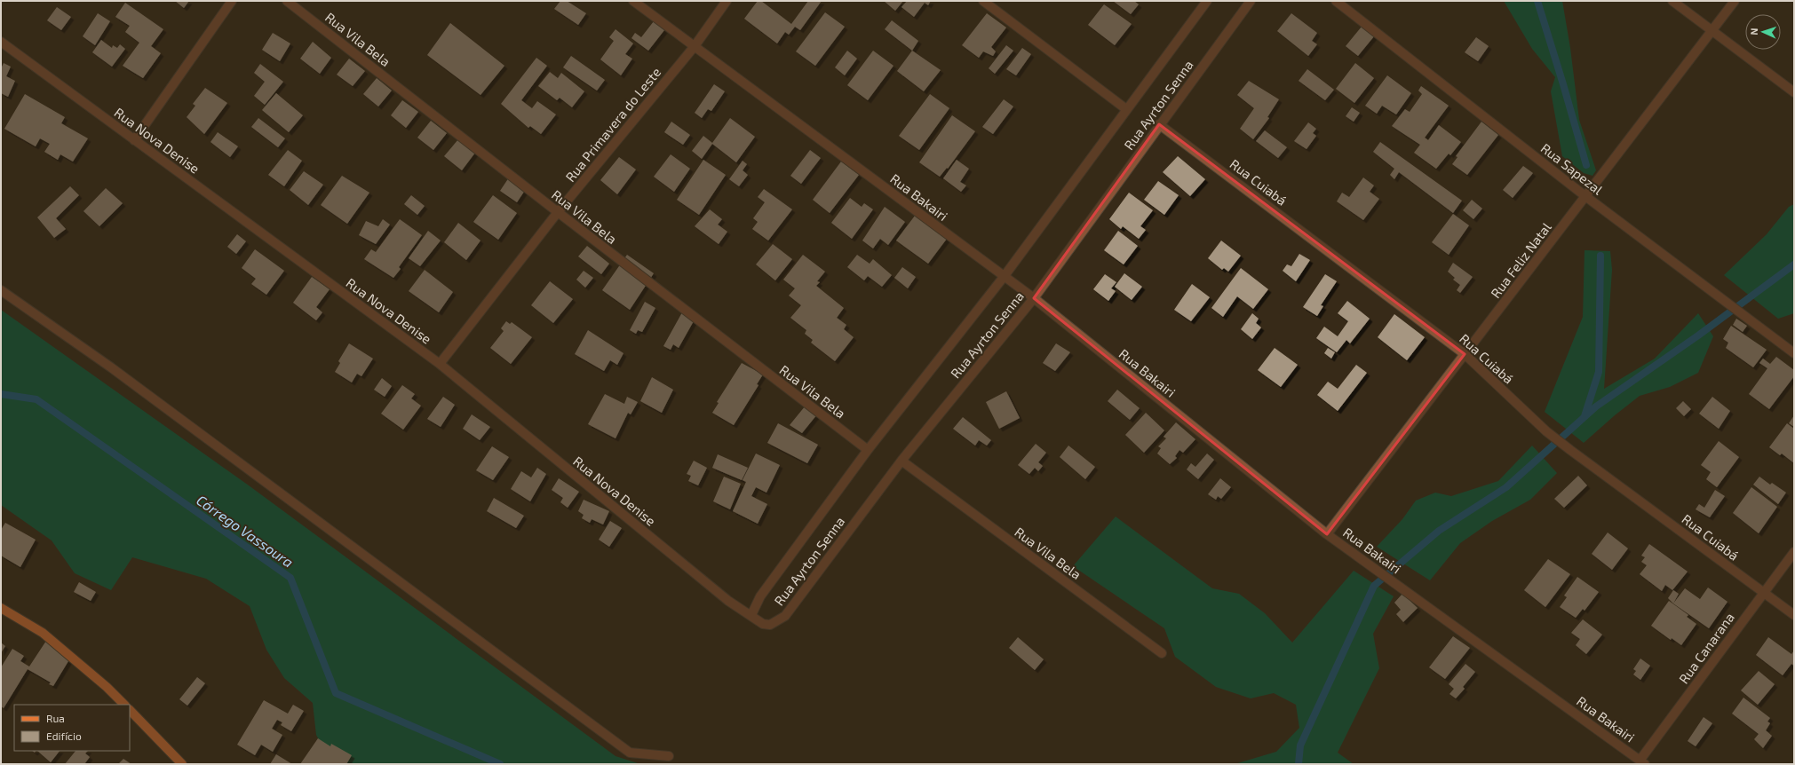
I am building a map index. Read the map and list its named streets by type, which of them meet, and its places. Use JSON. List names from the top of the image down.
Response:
{
  "streets": {
    "street": [
      "Rua Vila Bela",
      "Rua Ayrton Senna",
      "Rua Primavera do Leste",
      "Rua Nova Denise",
      "Rua Sapezal",
      "Rua Cuiabá",
      "Rua Bakairi",
      "Rua Feliz Natal",
      "Rua Canarana"
    ]
  },
  "crossings": [
    ["Rua Vila Bela", "Rua Ayrton Senna"],
    ["Rua Vila Bela", "Rua Primavera do Leste"],
    ["Rua Ayrton Senna", "Rua Nova Denise"],
    ["Rua Ayrton Senna", "Rua Cuiabá"],
    ["Rua Ayrton Senna", "Rua Bakairi"],
    ["Rua Primavera do Leste", "Rua Nova Denise"],
    ["Rua Primavera do Leste", "Rua Bakairi"],
    ["Rua Sapezal", "Rua Feliz Natal"],
    ["Rua Cuiabá", "Rua Feliz Natal"],
    ["Rua Cuiabá", "Rua Canarana"],
    ["Rua Bakairi", "Rua Feliz Natal"],
    ["Rua Bakairi", "Rua Canarana"]
  ],
  "water": ["Córrego Vassoura"],
  "legend": ["Rua", "Edifício"],
  "north": "left"
}
